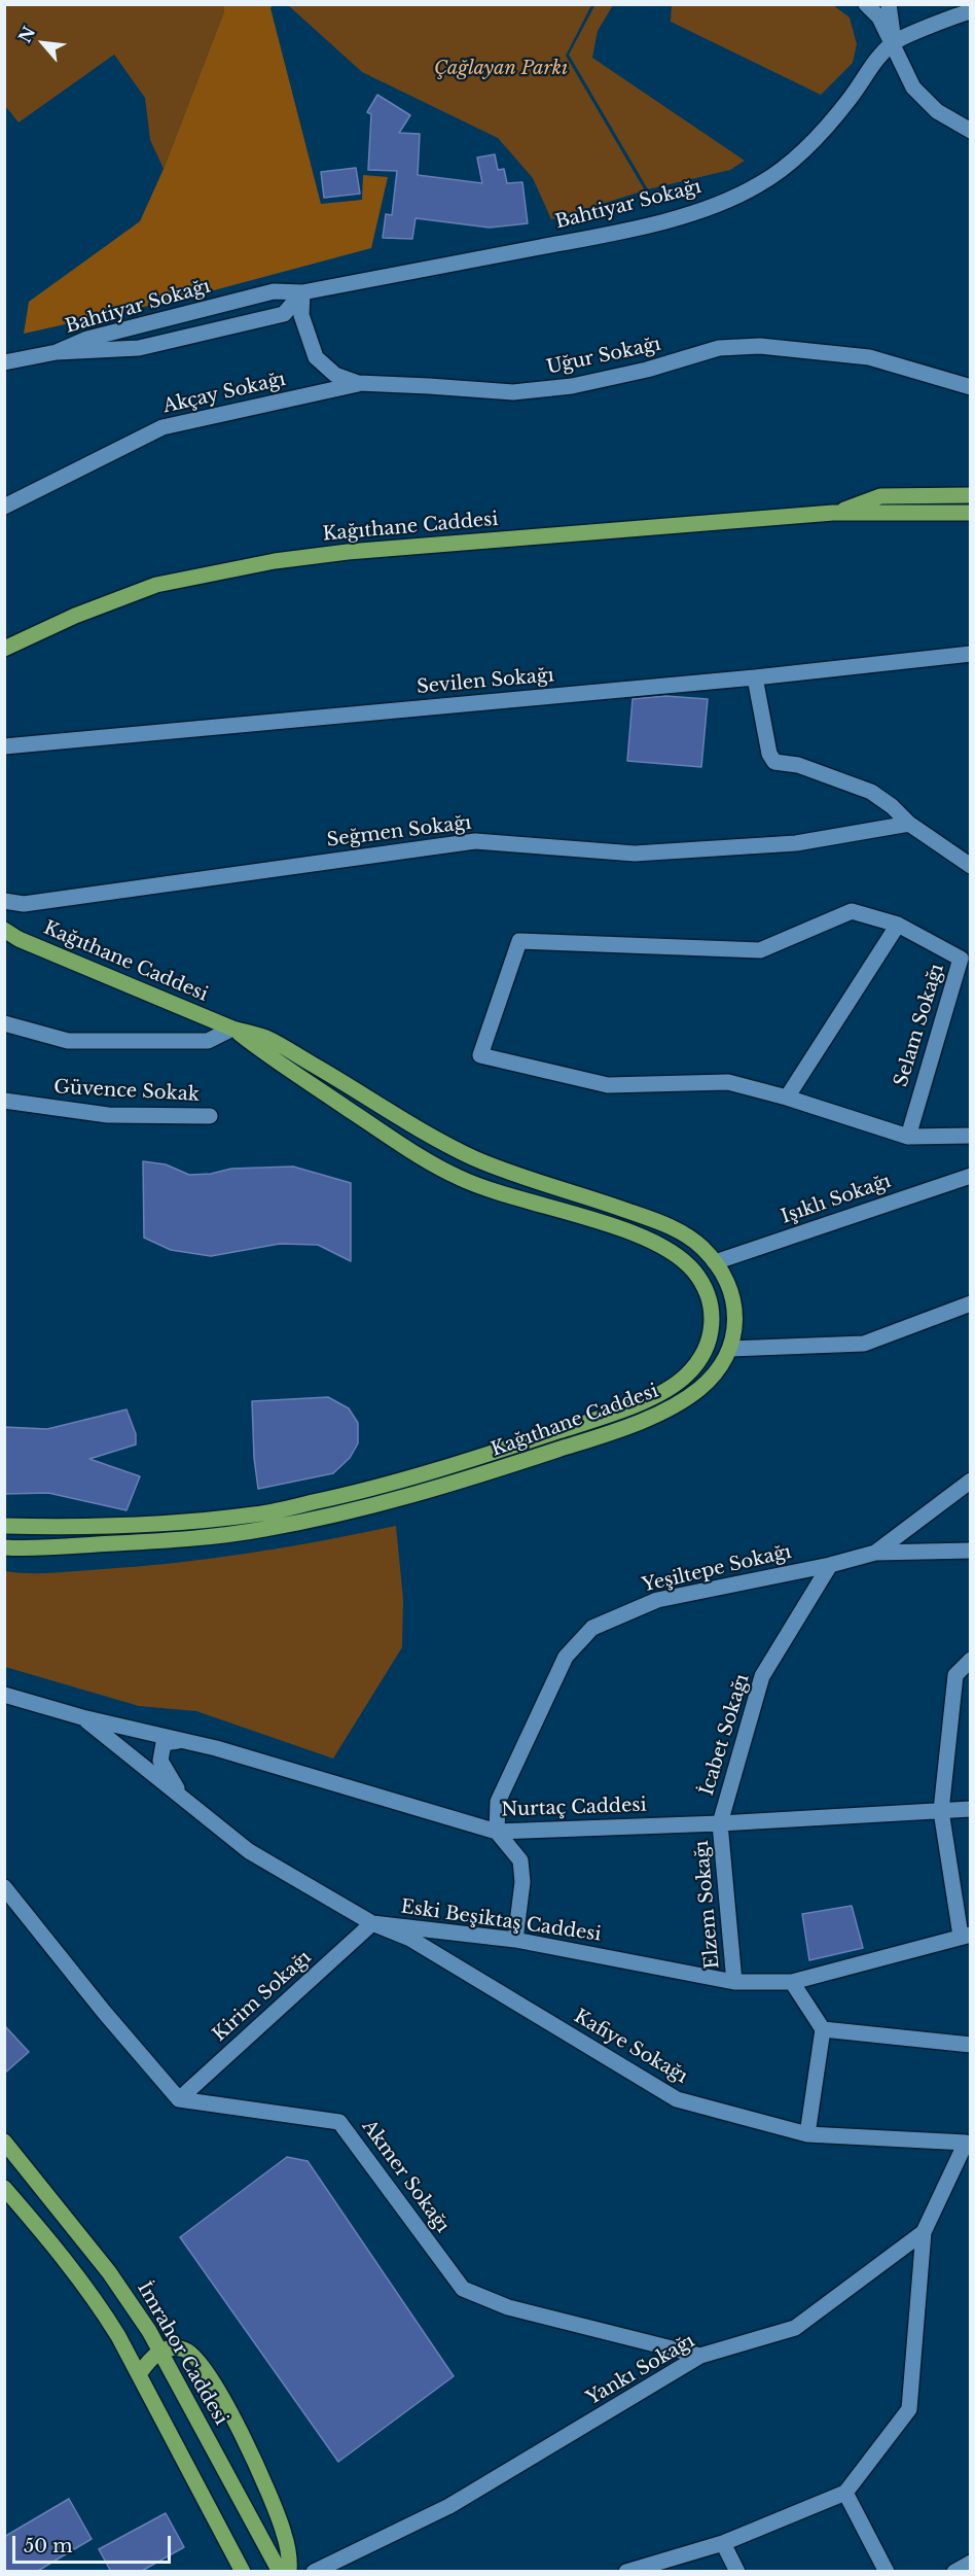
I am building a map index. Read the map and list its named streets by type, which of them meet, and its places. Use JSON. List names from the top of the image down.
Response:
{
  "streets": {
    "main road": ["Kağıthane Caddesi", "İmrahor Caddesi"],
    "street": [
      "Bahtiyar Sokağı",
      "Uğur Sokağı",
      "Akçay Sokağı",
      "Sevilen Sokağı",
      "Seğmen Sokağı",
      "Selam Sokağı",
      "Güvence Sokak",
      "Işıklı Sokağı",
      "Yeşiltepe Sokağı",
      "İcabet Sokağı",
      "Nurtaç Caddesi",
      "Elzem Sokağı",
      "Eski Beşiktaş Caddesi",
      "Kirim Sokağı",
      "Kafiye Sokağı",
      "Akmer Sokağı",
      "Yankı Sokağı"
    ]
  },
  "crossings": [
    ["Bahtiyar Sokağı", "Uğur Sokağı"],
    ["Uğur Sokağı", "Akçay Sokağı"],
    ["Kağıthane Caddesi", "Işıklı Sokağı"],
    ["Yeşiltepe Sokağı", "İcabet Sokağı"],
    ["Yeşiltepe Sokağı", "Nurtaç Caddesi"],
    ["İcabet Sokağı", "Nurtaç Caddesi"],
    ["İcabet Sokağı", "Elzem Sokağı"],
    ["Nurtaç Caddesi", "Elzem Sokağı"],
    ["Nurtaç Caddesi", "Eski Beşiktaş Caddesi"],
    ["Elzem Sokağı", "Eski Beşiktaş Caddesi"],
    ["Eski Beşiktaş Caddesi", "Kirim Sokağı"],
    ["Eski Beşiktaş Caddesi", "Kafiye Sokağı"],
    ["Kirim Sokağı", "Kafiye Sokağı"],
    ["Kirim Sokağı", "Akmer Sokağı"],
    ["Kafiye Sokağı", "Yankı Sokağı"],
    ["Akmer Sokağı", "Yankı Sokağı"]
  ],
  "parks": ["Çağlayan Parkı"],
  "scale_bar": "50 m",
  "north": "top left"
}
